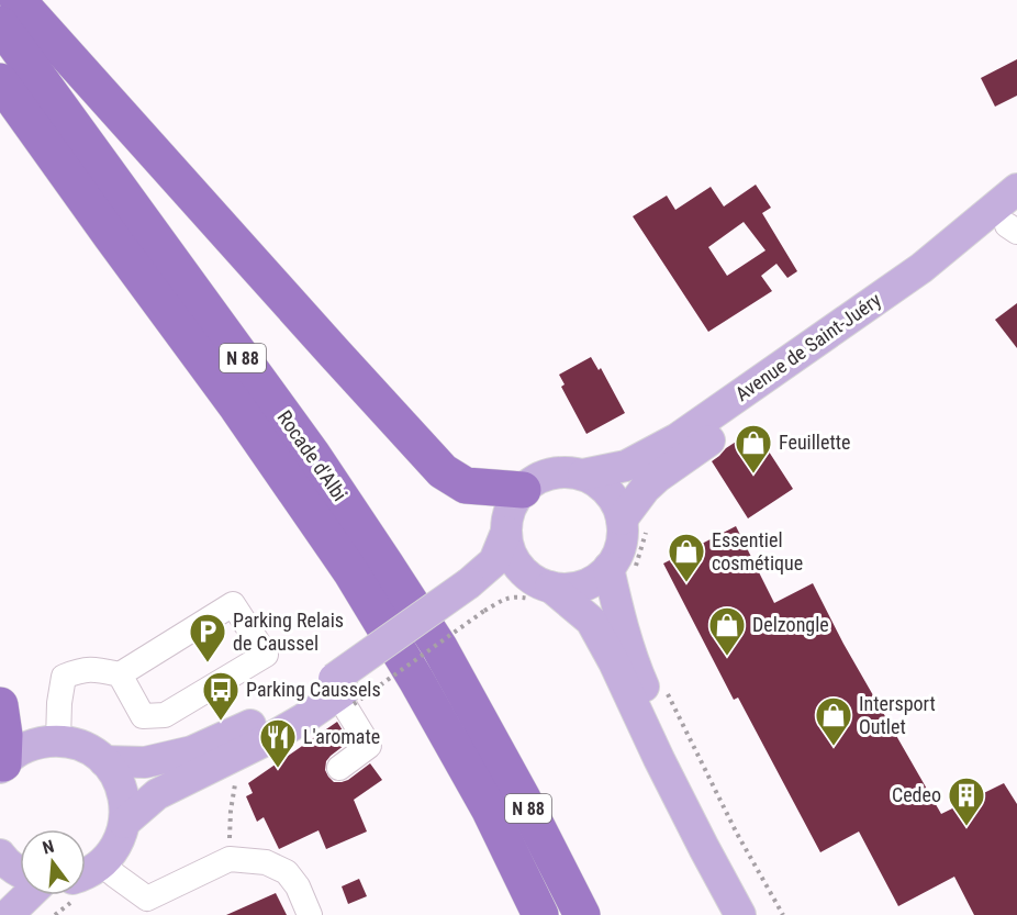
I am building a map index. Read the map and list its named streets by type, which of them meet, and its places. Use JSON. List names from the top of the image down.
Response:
{
  "streets": {
    "highway": ["N 88", "Rocade d'Albi"],
    "main road": ["Avenue de Saint-Juéry"]
  },
  "places": {
    "shop": [
      "Feuillette",
      "Essentiel cosmétique",
      "Delzongle",
      "Intersport Outlet"
    ],
    "parking": ["Parking Relais de Caussel"],
    "bus stop": ["Parking Caussels"],
    "restaurant": ["L'aromate"],
    "building": ["Cedeo"]
  },
  "north": "top"
}
